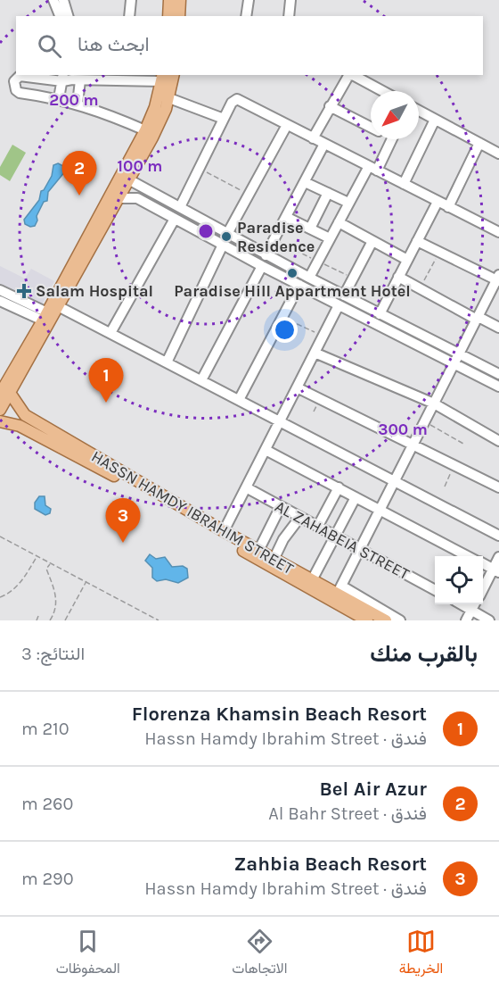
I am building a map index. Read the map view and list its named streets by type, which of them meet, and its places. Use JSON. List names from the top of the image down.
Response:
{
  "streets": {
    "main road": ["HASSN HAMDY IBRAHIM STREET"],
    "street": ["AL ZAHABEIA STREET"]
  },
  "places": {
    "other": ["Paradise Residence", "Paradise Hill Appartment Hotel"],
    "health": ["Salam Hospital"]
  },
  "north": "bottom left",
  "page": {
    "search": "ابحث هنا",
    "pins": ["2", "1", "3"],
    "heading": ["بالقرب منك", "النتائج: 3"],
    "list": [
      {
        "mark": "1",
        "name": "Florenza Khamsin Beach Resort",
        "note": "فندق · Hassn Hamdy Ibrahim Street",
        "value": "210 m"
      },
      {
        "mark": "2",
        "name": "Bel Air Azur",
        "note": "فندق · Al Bahr Street",
        "value": "260 m"
      },
      {
        "mark": "3",
        "name": "Zahbia Beach Resort",
        "note": "فندق · Hassn Hamdy Ibrahim Street",
        "value": "290 m"
      }
    ],
    "nav": ["الخريطة", "الاتجاهات", "المحفوظات"]
  },
  "rings": ["200 m", "100 m", "300 m"]
}
